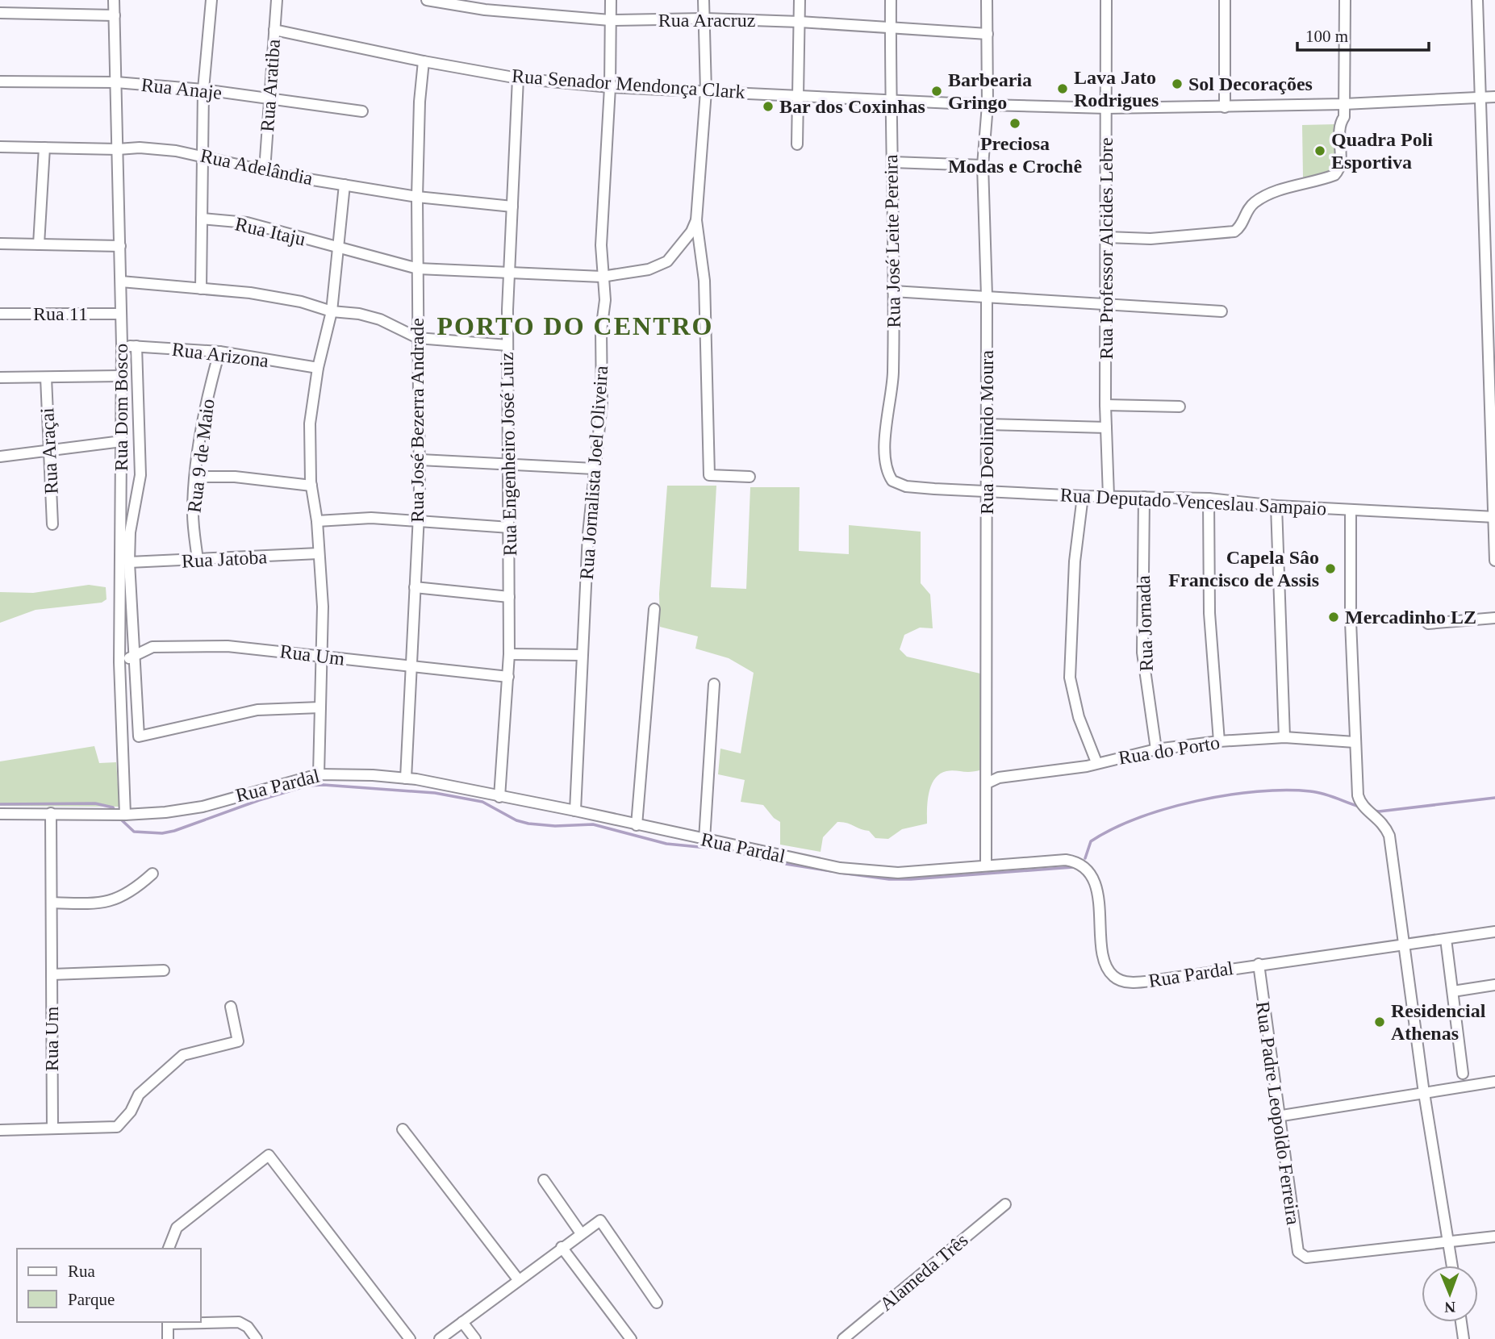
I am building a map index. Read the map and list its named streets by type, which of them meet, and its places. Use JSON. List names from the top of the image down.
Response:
{
  "streets": {
    "street": [
      "Rua Aracruz",
      "Rua Senador Mendonça Clark",
      "Rua Aratiba",
      "Rua Anaje",
      "Rua Adelândia",
      "Rua Itaju",
      "Rua José Leite Pereira",
      "Rua Professor Alcides Lebre",
      "Rua 11",
      "Rua Arizona",
      "Rua Dom Bosco",
      "Rua José Bezerra Andrade",
      "Rua Deolindo Moura",
      "Rua Araçai",
      "Rua Engenheiro José Luiz",
      "Rua 9 de Maio",
      "Rua Jornalista Joel Oliveira",
      "Rua Deputado Venceslau Sampaio",
      "Rua Jatoba",
      "Rua Jornada",
      "Rua Um",
      "Rua do Porto",
      "Rua Pardal",
      "Rua Padre Leopoldo Ferreira",
      "Alameda Três"
    ]
  },
  "crossings": [
    ["Rua Aracruz", "Rua José Leite Pereira"],
    ["Rua Aracruz", "Rua Deolindo Moura"],
    ["Rua Aracruz", "Rua Jornalista Joel Oliveira"],
    ["Rua Senador Mendonça Clark", "Rua Aratiba"],
    ["Rua Senador Mendonça Clark", "Rua José Leite Pereira"],
    ["Rua Senador Mendonça Clark", "Rua Professor Alcides Lebre"],
    ["Rua Senador Mendonça Clark", "Rua José Bezerra Andrade"],
    ["Rua Senador Mendonça Clark", "Rua Deolindo Moura"],
    ["Rua Senador Mendonça Clark", "Rua Engenheiro José Luiz"],
    ["Rua Senador Mendonça Clark", "Rua Jornalista Joel Oliveira"],
    ["Rua Aratiba", "Rua Anaje"],
    ["Rua Aratiba", "Rua Adelândia"],
    ["Rua Anaje", "Rua Dom Bosco"],
    ["Rua Adelândia", "Rua Dom Bosco"],
    ["Rua Adelândia", "Rua José Bezerra Andrade"],
    ["Rua Adelândia", "Rua Engenheiro José Luiz"],
    ["Rua José Leite Pereira", "Rua Deputado Venceslau Sampaio"],
    ["Rua Professor Alcides Lebre", "Rua Deputado Venceslau Sampaio"],
    ["Rua 11", "Rua Dom Bosco"],
    ["Rua Arizona", "Rua Dom Bosco"],
    ["Rua Arizona", "Rua 9 de Maio"],
    ["Rua Dom Bosco", "Rua Um"],
    ["Rua Dom Bosco", "Rua Pardal"],
    ["Rua José Bezerra Andrade", "Rua Um"],
    ["Rua José Bezerra Andrade", "Rua Pardal"],
    ["Rua Deolindo Moura", "Rua Deputado Venceslau Sampaio"],
    ["Rua Deolindo Moura", "Rua do Porto"],
    ["Rua Deolindo Moura", "Rua Pardal"],
    ["Rua Engenheiro José Luiz", "Rua Um"],
    ["Rua Engenheiro José Luiz", "Rua Pardal"],
    ["Rua 9 de Maio", "Rua Jatoba"],
    ["Rua Jornalista Joel Oliveira", "Rua Pardal"],
    ["Rua Deputado Venceslau Sampaio", "Rua Jornada"],
    ["Rua Jornada", "Rua do Porto"],
    ["Rua Um", "Rua Pardal"],
    ["Rua Pardal", "Rua Padre Leopoldo Ferreira"]
  ],
  "districts": ["PORTO DO CENTRO"],
  "places": [
    "Sol Decorações",
    "Lava Jato Rodrigues",
    "Barbearia Gringo",
    "Bar dos Coxinhas",
    "Preciosa Modas e Crochê",
    "Quadra Poli Esportiva",
    "Capela Sâo Francisco de Assis",
    "Mercadinho LZ",
    "Residencial Athenas"
  ],
  "legend": ["Rua", "Parque"],
  "scale_bar": "100 m",
  "north": "bottom"
}
